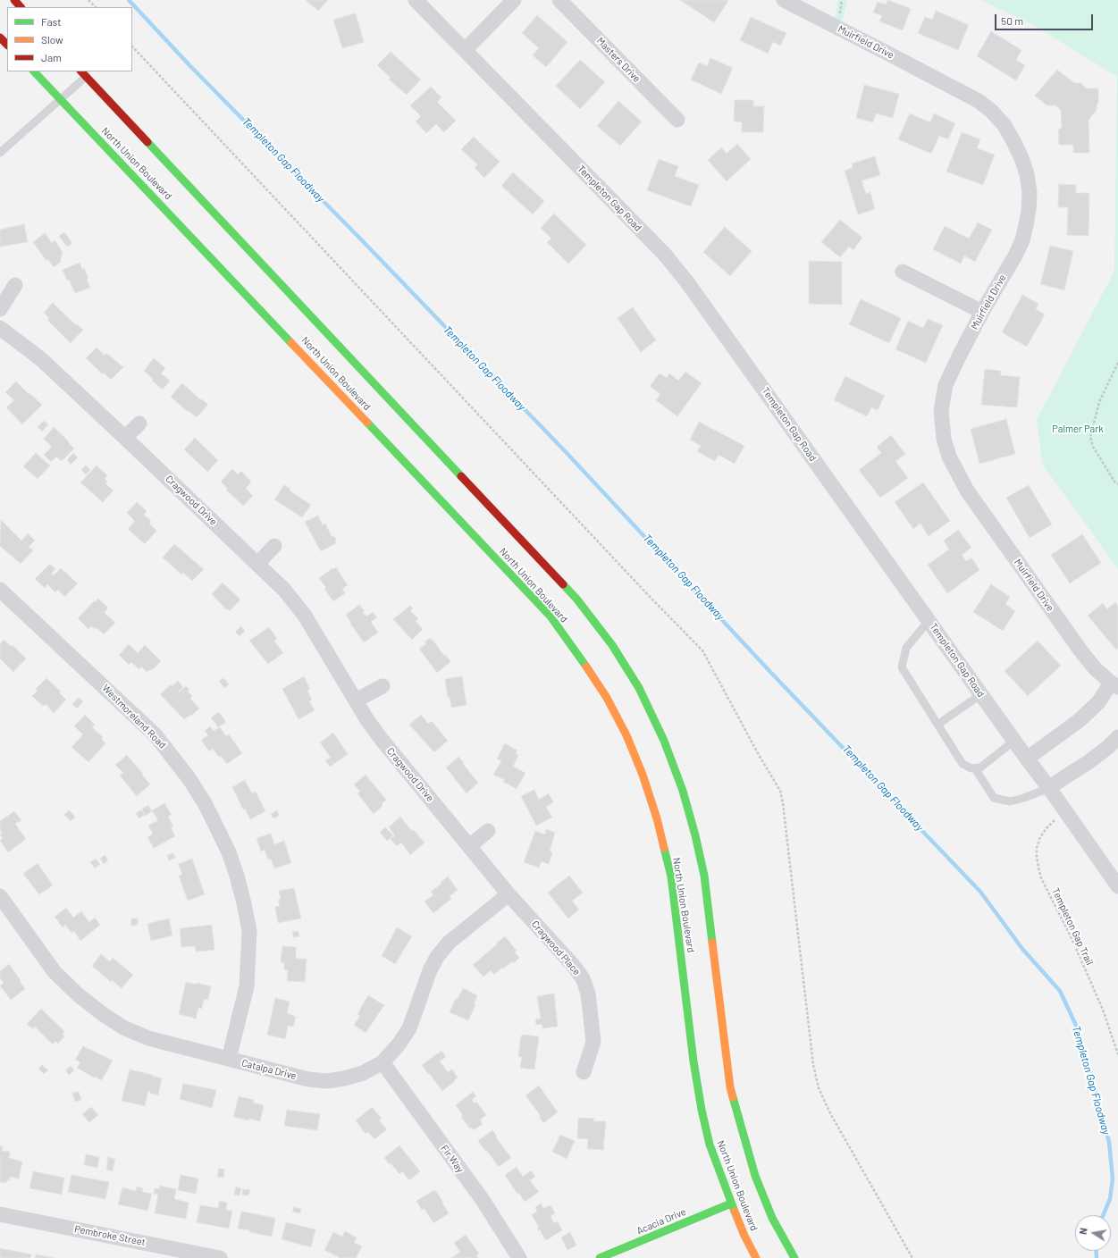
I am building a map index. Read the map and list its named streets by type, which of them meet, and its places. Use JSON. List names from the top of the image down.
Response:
{
  "streets": {
    "main road": ["North Union Boulevard", "Acacia Drive"],
    "street": [
      "Muirfield Drive",
      "Masters Drive",
      "Templeton Gap Road",
      "Cragwood Drive",
      "Westmoreland Road",
      "Cragwood Place",
      "Catalpa Drive",
      "Fir Way",
      "Pembroke Street"
    ],
    "path": ["Templeton Gap Trail"]
  },
  "crossings": [
    ["Muirfield Drive", "Templeton Gap Road"],
    ["North Union Boulevard", "Acacia Drive"],
    ["Templeton Gap Road", "Templeton Gap Trail"],
    ["Cragwood Drive", "Cragwood Place"],
    ["Cragwood Drive", "Catalpa Drive"],
    ["Westmoreland Road", "Catalpa Drive"],
    ["Cragwood Place", "Catalpa Drive"],
    ["Catalpa Drive", "Fir Way"]
  ],
  "water": ["Templeton Gap Floodway"],
  "parks": ["Palmer Park"],
  "legend": ["Fast", "Slow", "Jam"],
  "scale_bar": "50 m",
  "north": "left"
}
